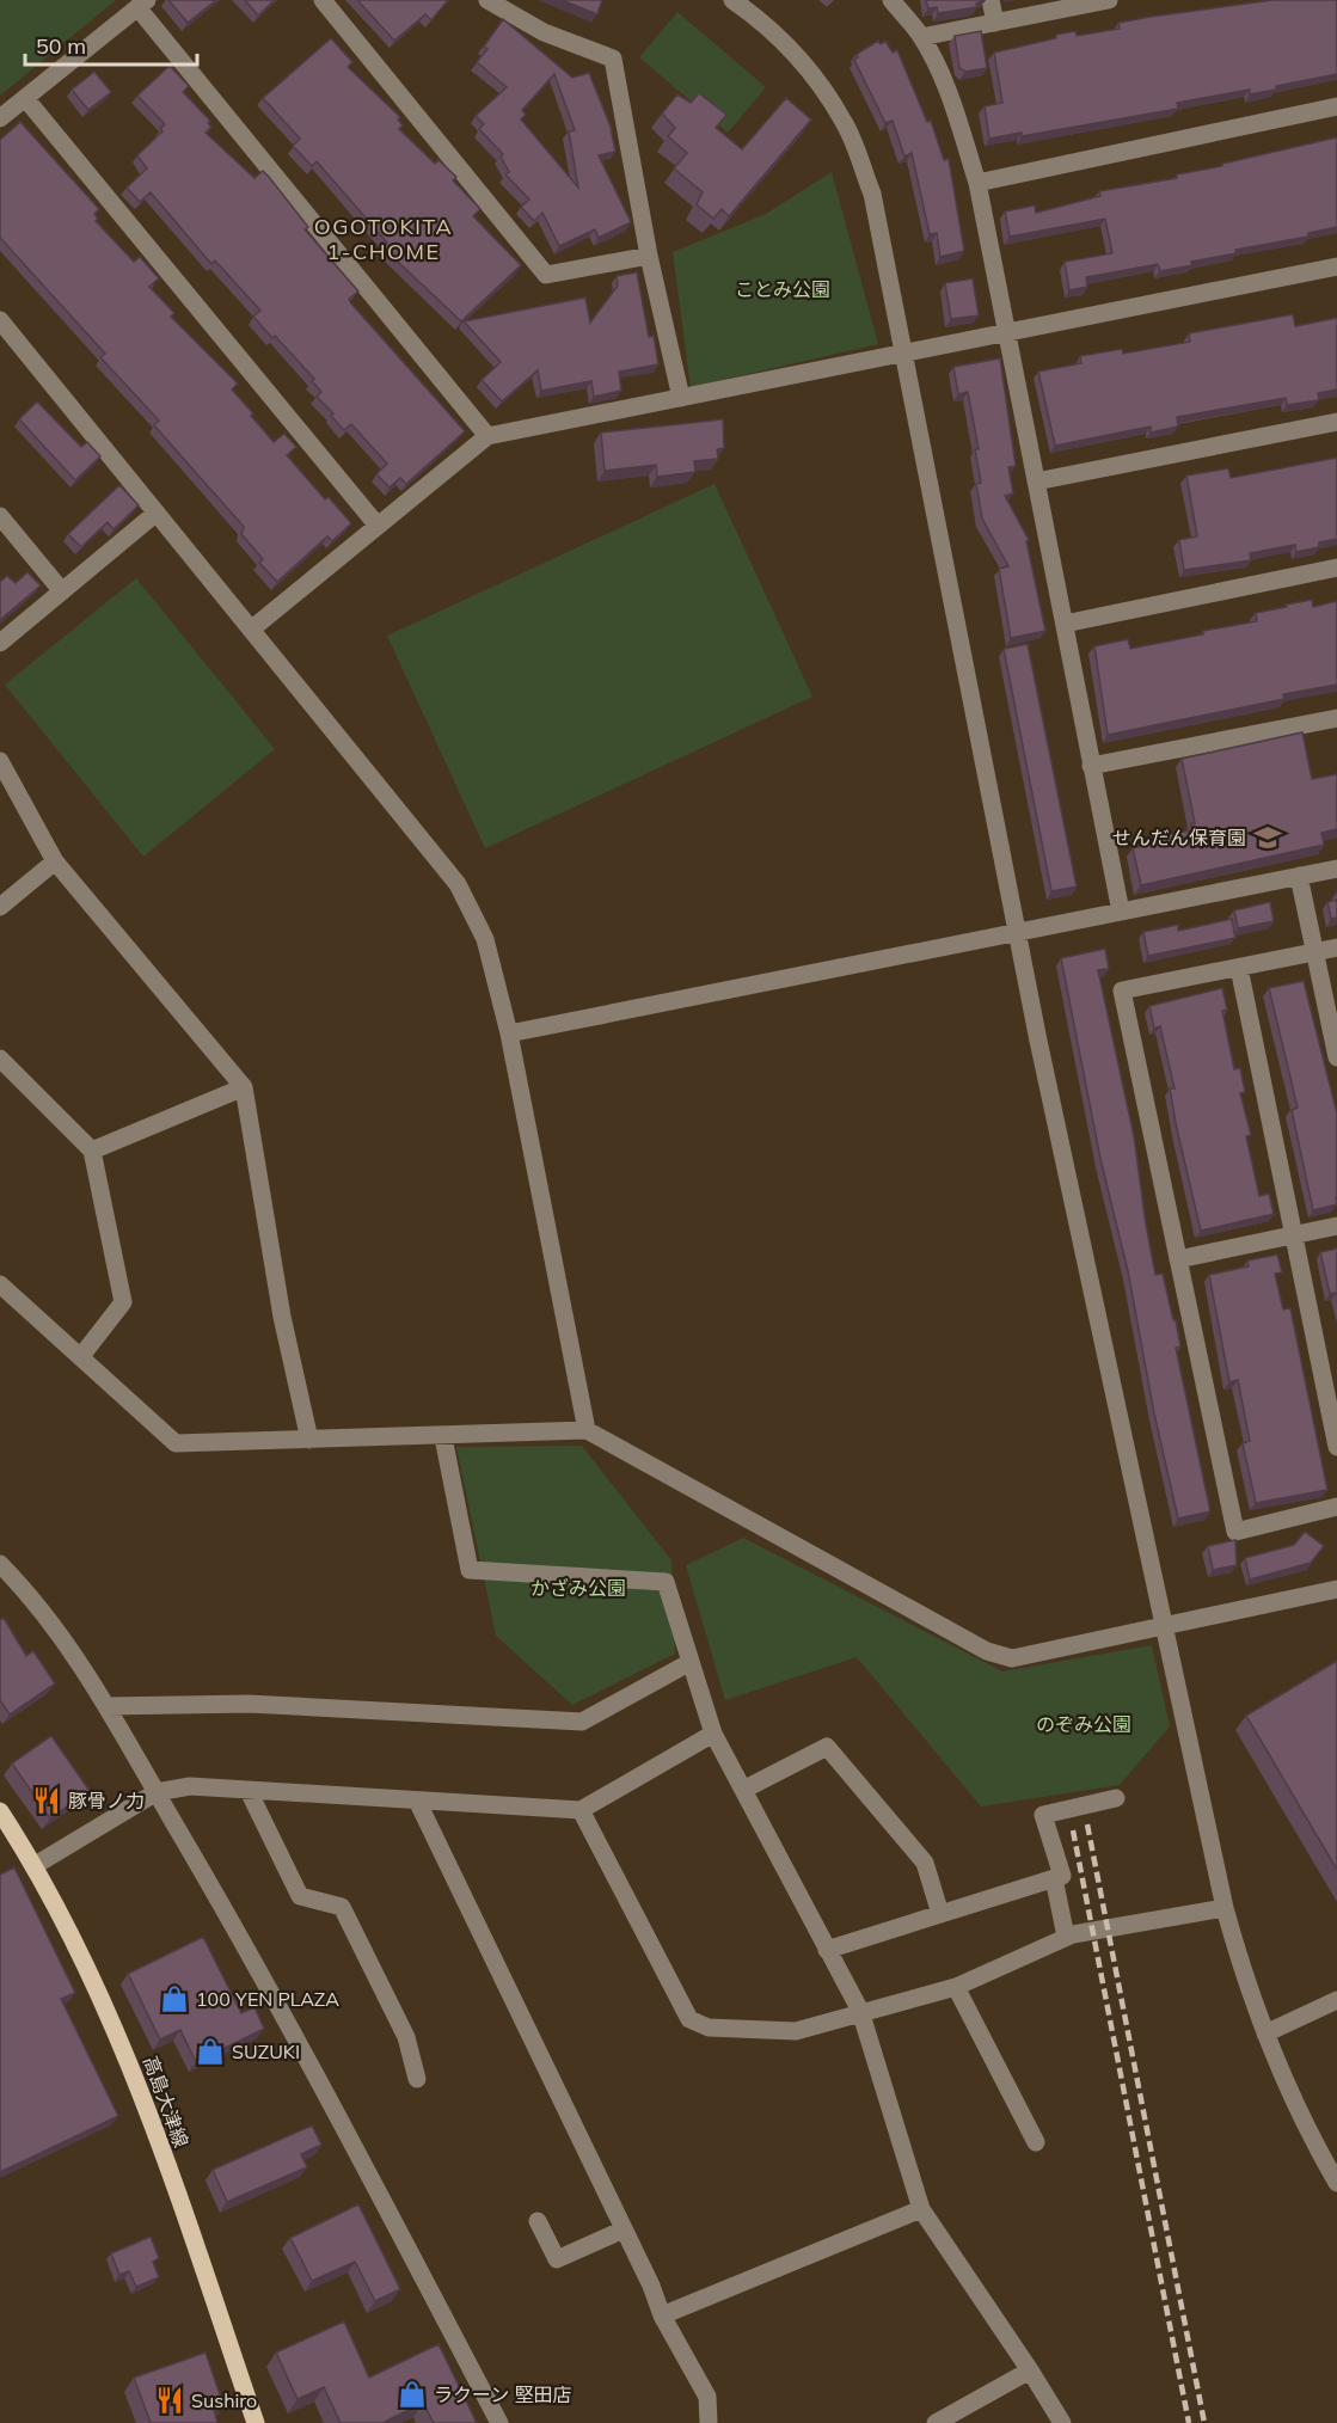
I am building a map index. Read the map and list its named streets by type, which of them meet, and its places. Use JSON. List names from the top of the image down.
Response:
{
  "streets": {
    "main road": ["高島大津線"]
  },
  "districts": ["OGOTOKITA 1-CHOME"],
  "parks": ["ことみ公園", "かざみ公園", "のぞみ公園"],
  "places": {
    "school or university": ["せんだん保育園"],
    "restaurant": ["豚骨ノ力", "Sushiro"],
    "shop": ["100 YEN PLAZA", "SUZUKI", "ラクーン 堅田店"]
  },
  "scale_bar": "50 m"
}
